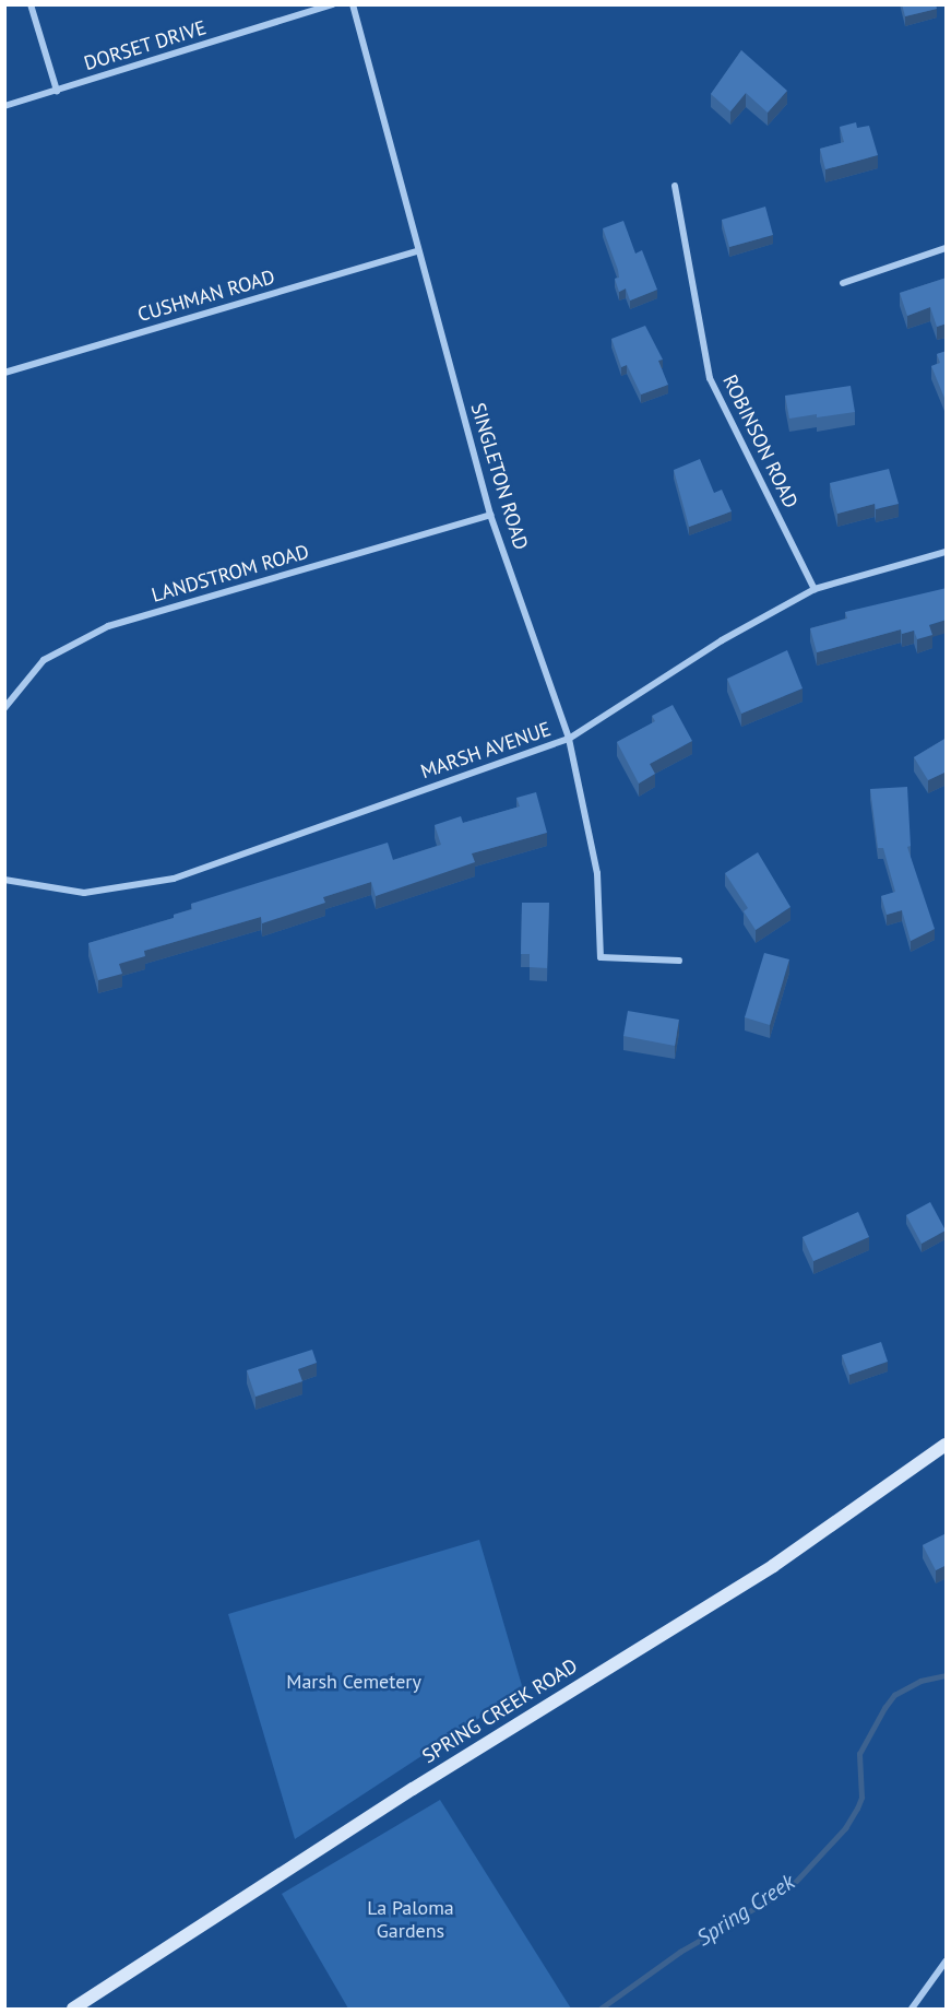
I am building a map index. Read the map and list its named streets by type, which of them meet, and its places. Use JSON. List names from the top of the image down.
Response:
{
  "streets": {
    "main road": ["SPRING CREEK ROAD"],
    "street": [
      "DORSET DRIVE",
      "CUSHMAN ROAD",
      "ROBINSON ROAD",
      "SINGLETON ROAD",
      "LANDSTROM ROAD",
      "MARSH AVENUE"
    ]
  },
  "crossings": [
    ["CUSHMAN ROAD", "SINGLETON ROAD"],
    ["ROBINSON ROAD", "MARSH AVENUE"],
    ["SINGLETON ROAD", "LANDSTROM ROAD"],
    ["SINGLETON ROAD", "MARSH AVENUE"]
  ],
  "water": ["Spring Creek"],
  "parks": ["Marsh Cemetery", "La Paloma Gardens"]
}
